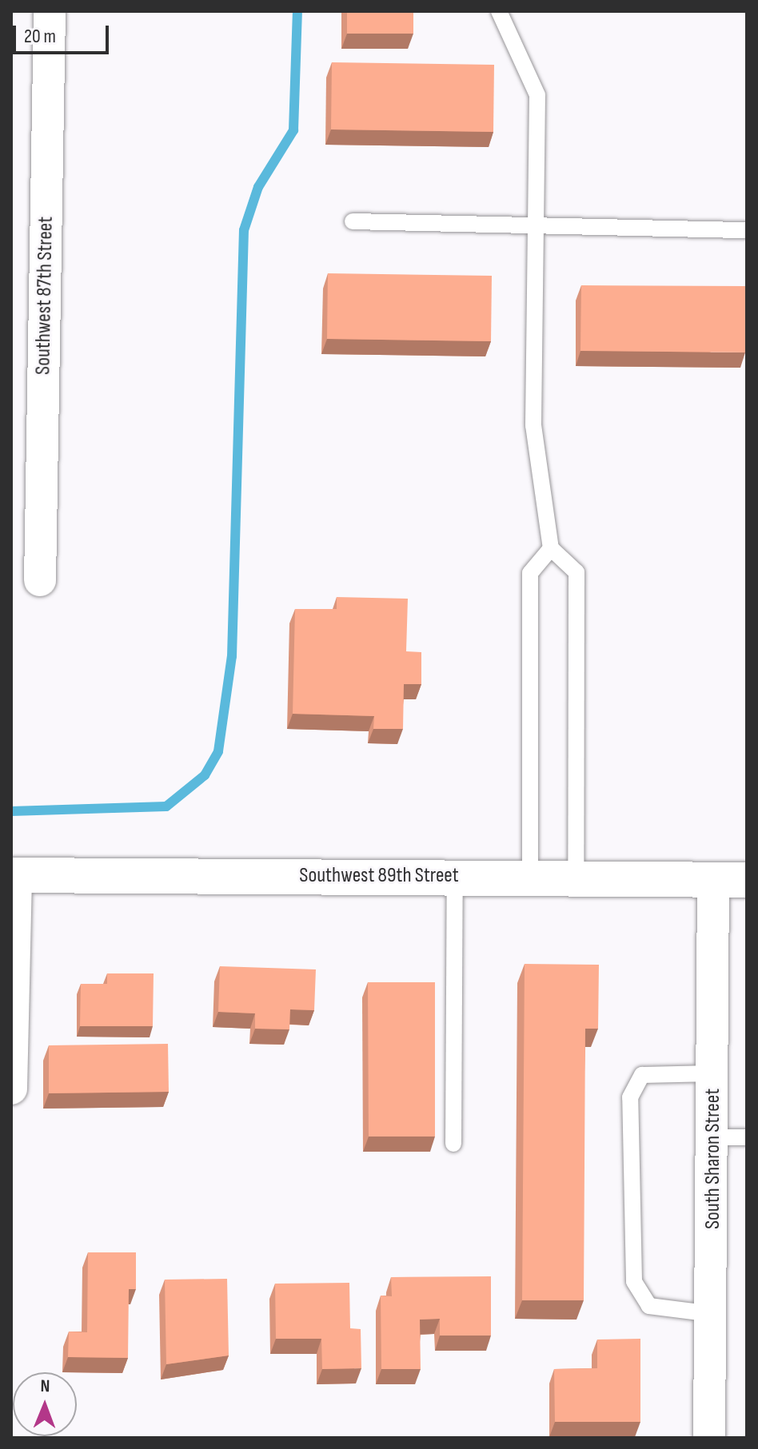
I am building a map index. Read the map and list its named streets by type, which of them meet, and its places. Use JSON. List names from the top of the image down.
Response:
{
  "streets": {
    "main road": ["Southwest 89th Street"],
    "street": ["Southwest 87th Street", "South Sharon Street"]
  },
  "crossings": [
    ["Southwest 89th Street", "South Sharon Street"]
  ],
  "scale_bar": "20 m",
  "north": "top"
}
